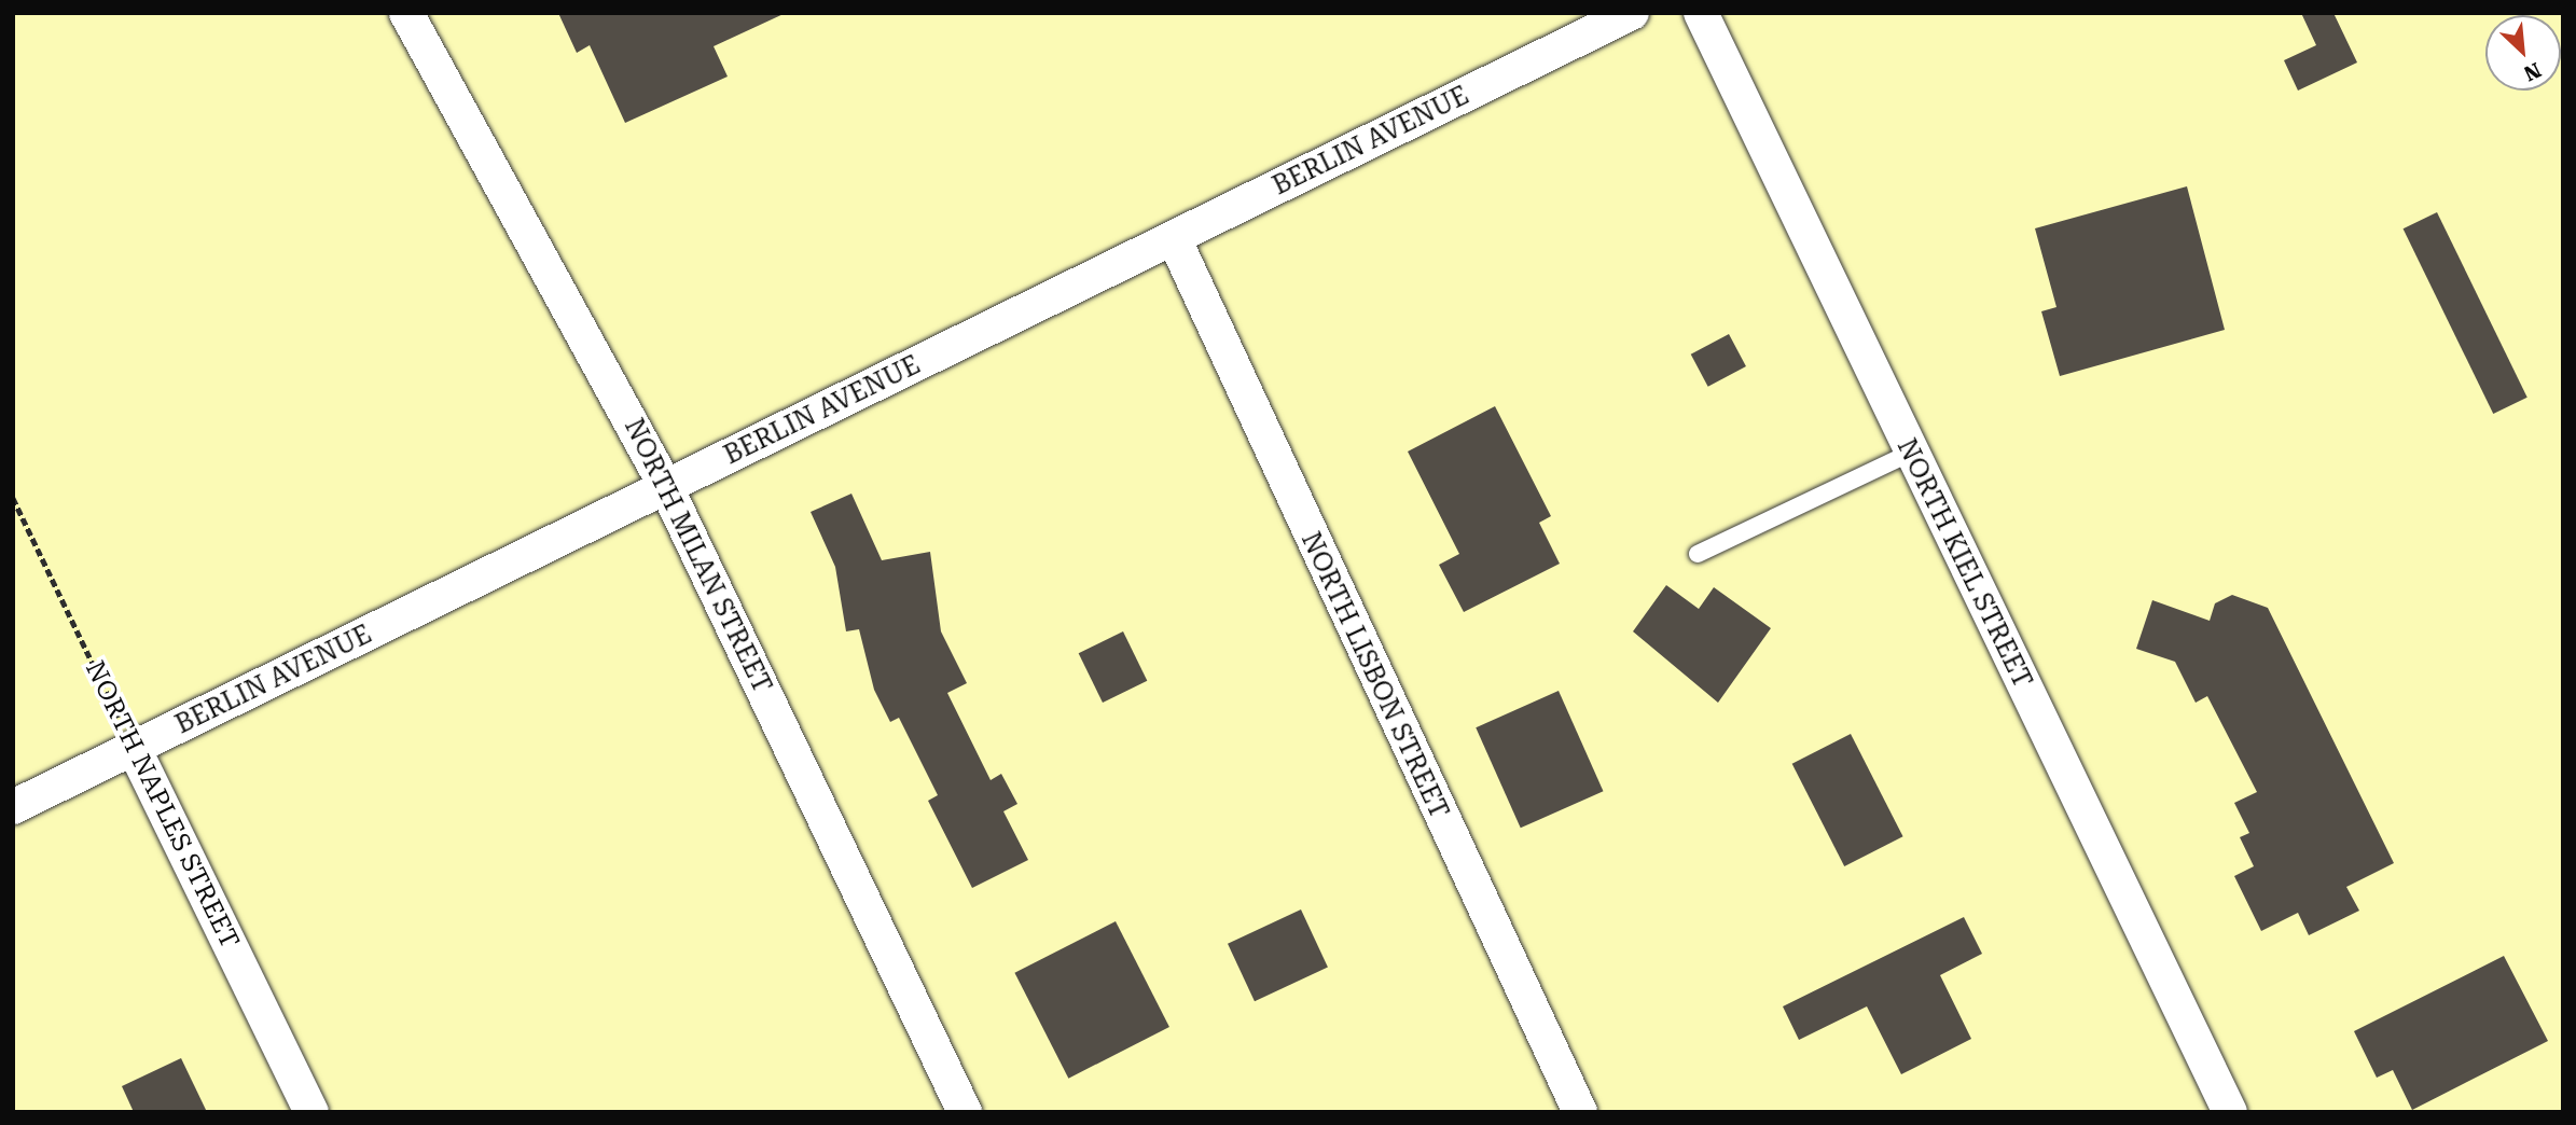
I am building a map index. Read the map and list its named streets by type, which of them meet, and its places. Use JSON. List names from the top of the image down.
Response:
{
  "streets": {
    "street": [
      "BERLIN AVENUE",
      "NORTH MILAN STREET",
      "NORTH KIEL STREET",
      "NORTH LISBON STREET",
      "NORTH NAPLES STREET"
    ]
  },
  "crossings": [
    ["BERLIN AVENUE", "NORTH MILAN STREET"],
    ["BERLIN AVENUE", "NORTH LISBON STREET"],
    ["BERLIN AVENUE", "NORTH NAPLES STREET"]
  ],
  "north": "bottom right"
}
